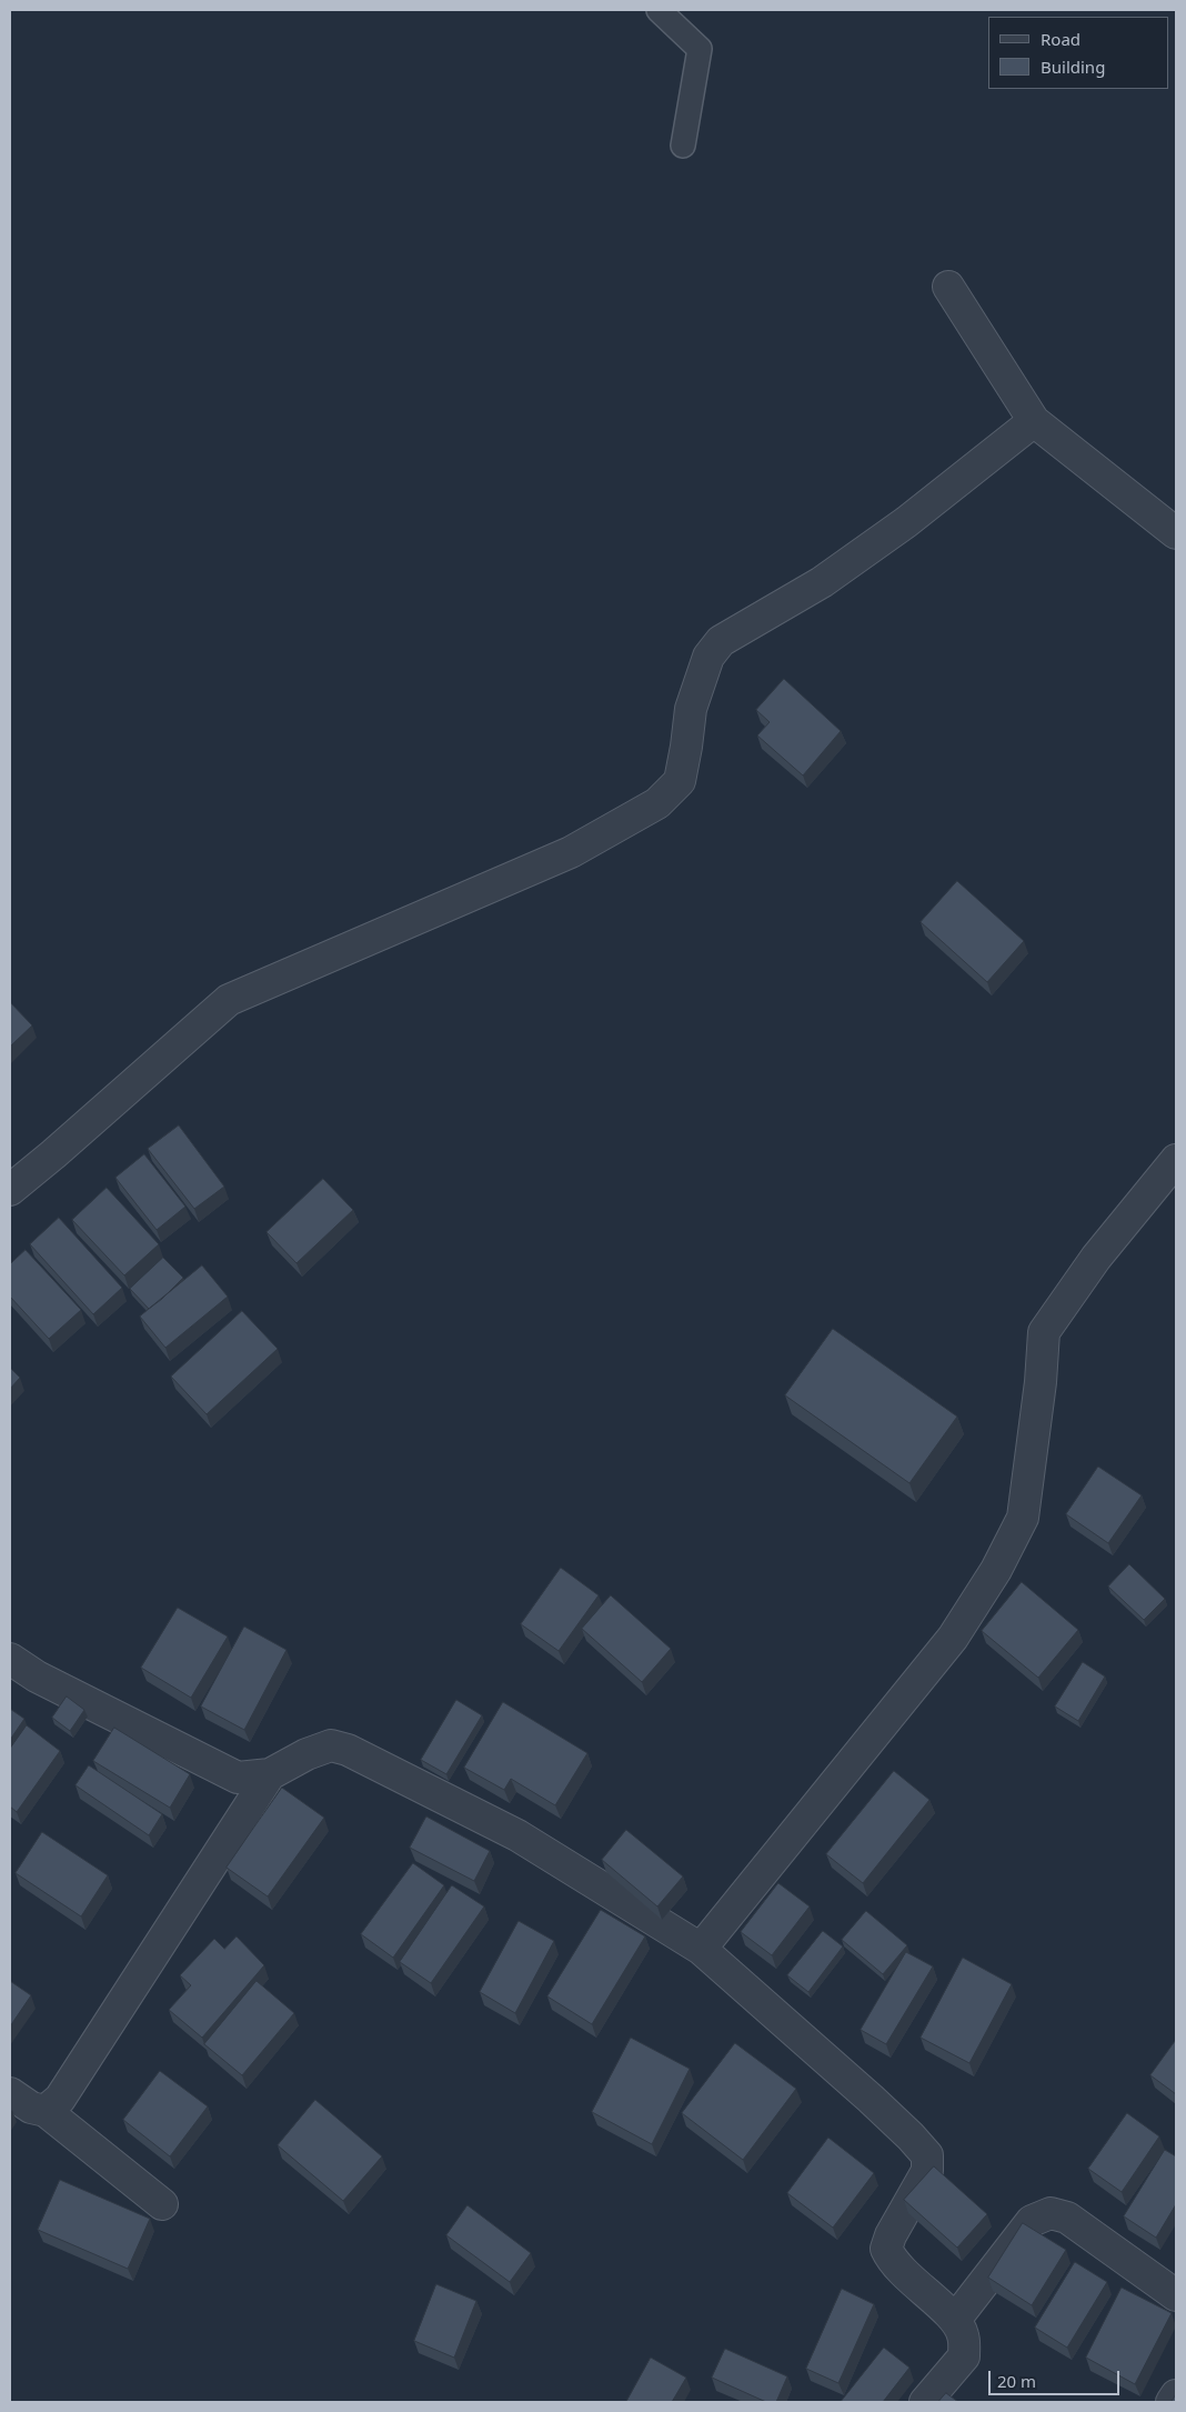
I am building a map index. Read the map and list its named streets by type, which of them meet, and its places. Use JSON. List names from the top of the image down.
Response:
{
  "legend": ["Road", "Building"],
  "scale_bar": "20 m"
}
